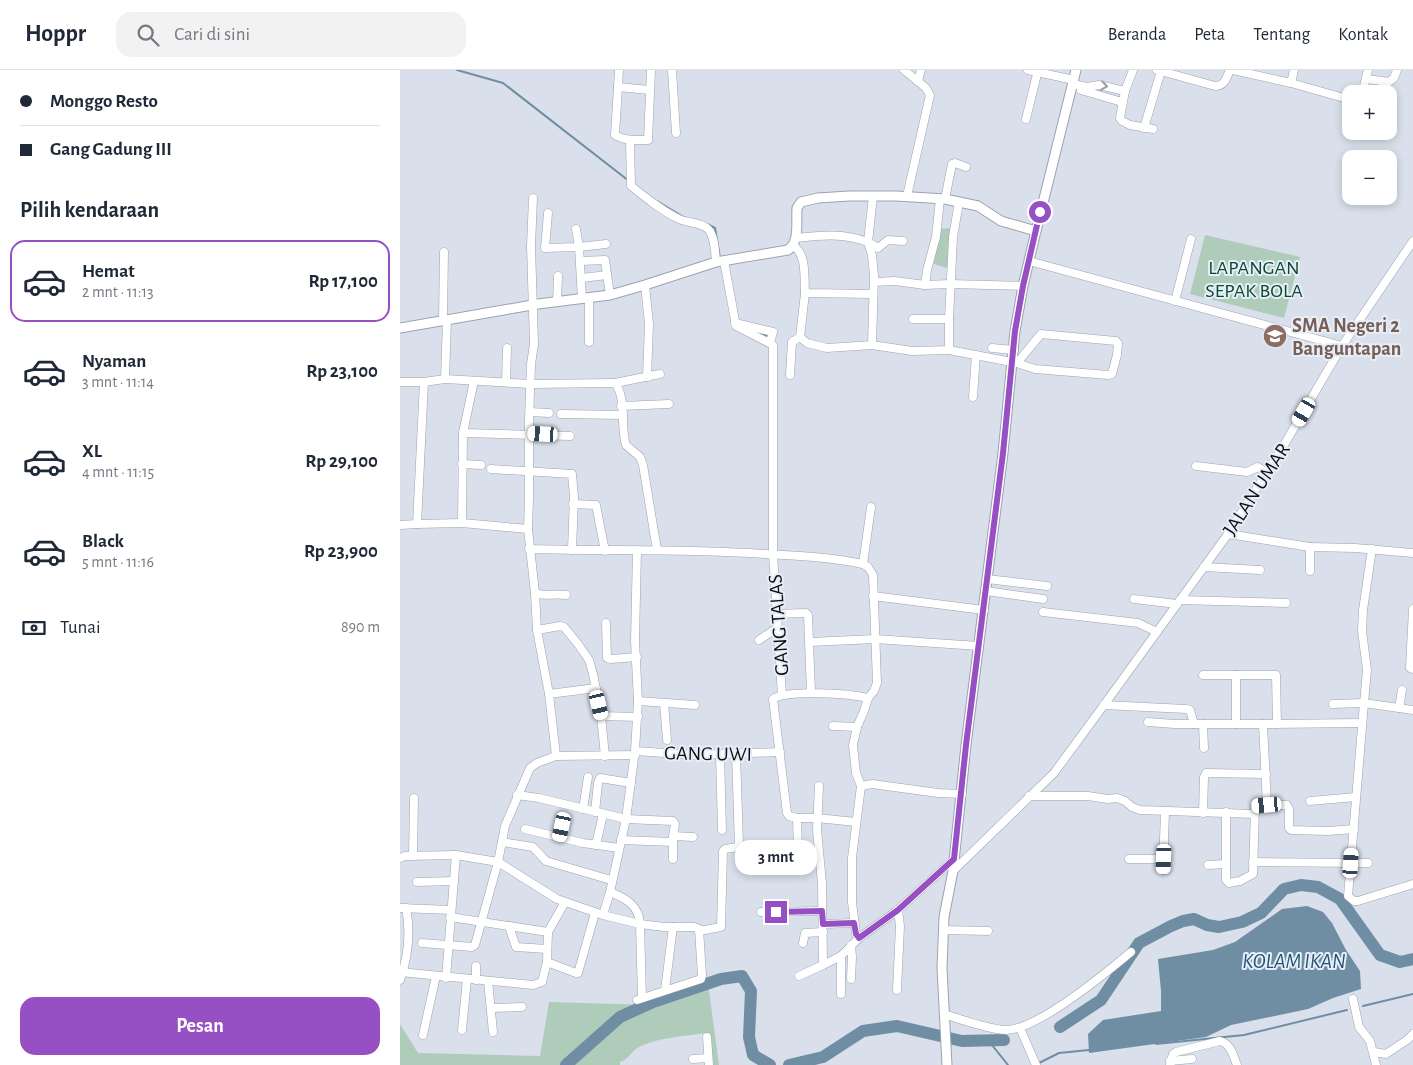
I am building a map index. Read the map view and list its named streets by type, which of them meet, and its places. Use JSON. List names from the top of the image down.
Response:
{
  "streets": {
    "street": ["JALAN UMAR", "GANG TALAS", "GANG UWI"]
  },
  "water": ["KOLAM IKAN"],
  "parks": ["LAPANGAN SEPAK BOLA"],
  "places": {
    "school or university": ["SMA Negeri 2 Banguntapan"]
  },
  "page": {
    "header": "Hoppr",
    "search": "Cari di sini",
    "nav": [
      "Beranda",
      "Peta",
      "Tentang",
      "Kontak"
    ],
    "banner": ["Monggo Resto", "Gang Gadung III"],
    "map_buttons": ["+", "−"],
    "heading": "Pilih kendaraan",
    "list": [
      {
        "name": "Hemat",
        "note": "2 mnt · 11:13",
        "value": "Rp 17,100"
      },
      {
        "name": "Nyaman",
        "note": "3 mnt · 11:14",
        "value": "Rp 23,100"
      },
      {
        "name": "XL",
        "note": "4 mnt · 11:15",
        "value": "Rp 29,100"
      },
      {
        "name": "Black",
        "note": "5 mnt · 11:16",
        "value": "Rp 23,900"
      }
    ],
    "pay": ["Tunai", "890 m"],
    "bubble": "3 mnt",
    "buttons": "Pesan"
  }
}
